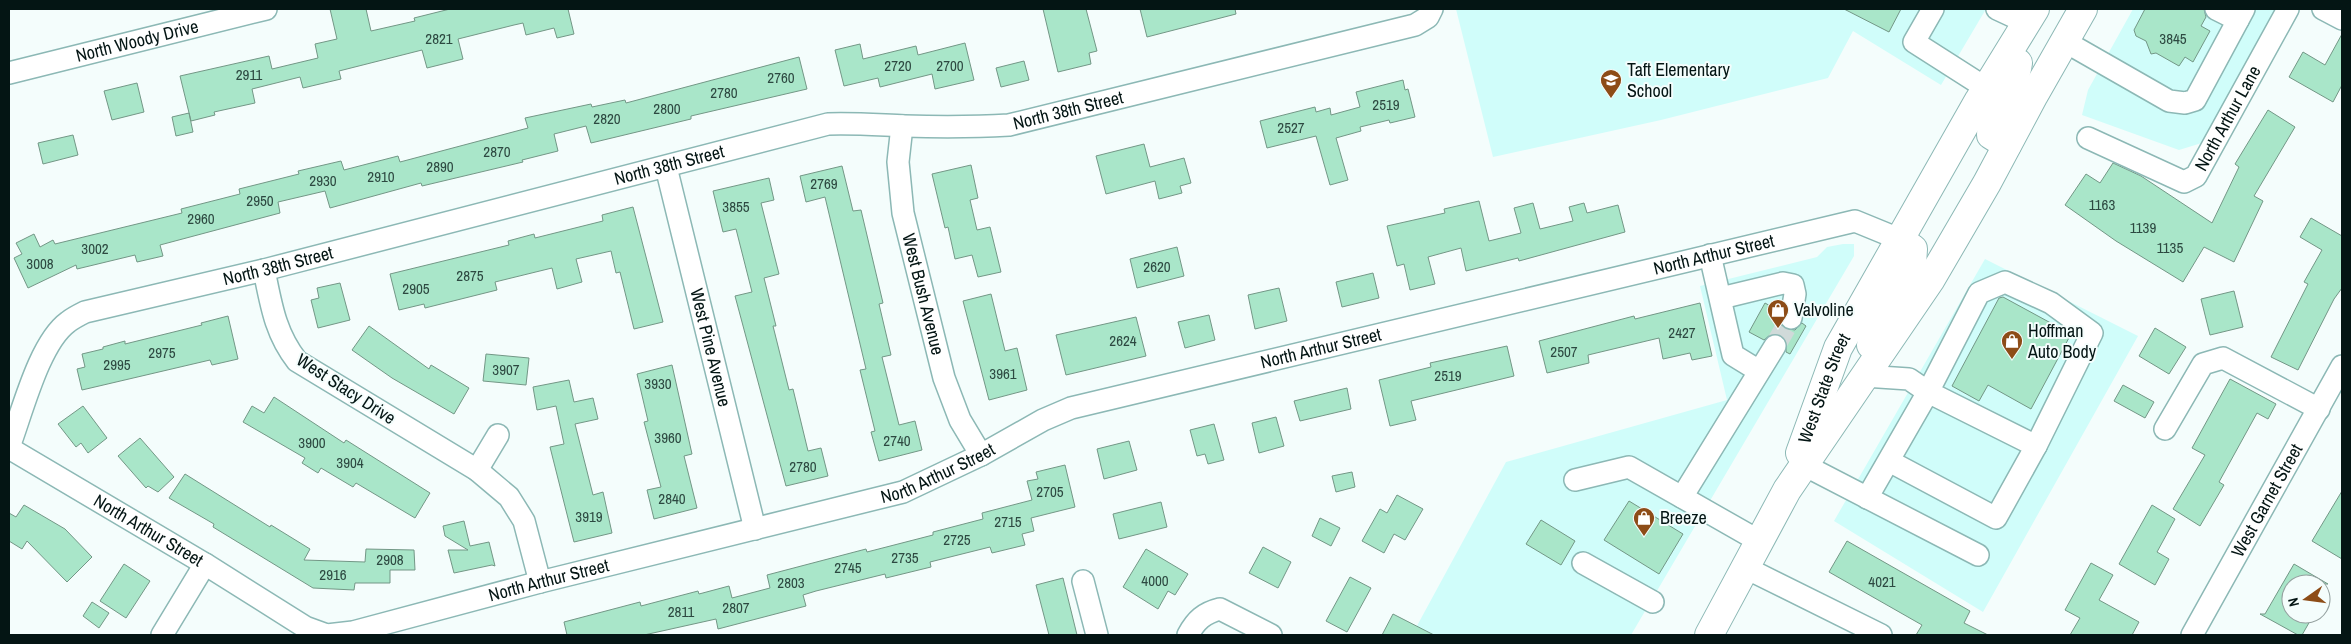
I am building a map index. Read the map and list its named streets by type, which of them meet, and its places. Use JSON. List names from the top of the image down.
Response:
{
  "streets": {
    "main road": ["West State Street"],
    "street": [
      "North Woody Drive",
      "North 38th Street",
      "North Arthur Lane",
      "North Arthur Street",
      "West Bush Avenue",
      "West Pine Avenue",
      "West Stacy Drive",
      "West Garnet Street"
    ]
  },
  "crossings": [
    ["North 38th Street", "North Arthur Street"],
    ["North 38th Street", "West Bush Avenue"],
    ["North 38th Street", "West Pine Avenue"],
    ["North 38th Street", "West Stacy Drive"],
    ["North Arthur Street", "West Bush Avenue"],
    ["North Arthur Street", "West Pine Avenue"],
    ["North Arthur Street", "West Stacy Drive"],
    ["North Arthur Street", "West State Street"]
  ],
  "places": {
    "school or university": ["Taft Elementary School"],
    "shop": ["Valvoline", "Hoffman Auto Body", "Breeze"]
  },
  "house_numbers": [
    "2821",
    "3845",
    "2720",
    "2700",
    "2911",
    "2760",
    "2780",
    "2519",
    "2800",
    "2820",
    "2527",
    "2870",
    "2890",
    "2910",
    "2930",
    "2769",
    "2950",
    "1163",
    "3855",
    "2960",
    "1139",
    "1135",
    "3002",
    "3008",
    "2620",
    "2875",
    "2905",
    "2427",
    "2624",
    "2507",
    "2975",
    "2995",
    "3907",
    "3961",
    "2519",
    "3930",
    "3960",
    "2740",
    "3900",
    "3904",
    "2780",
    "2705",
    "2840",
    "3919",
    "2715",
    "2725",
    "2735",
    "2908",
    "2745",
    "2916",
    "4000",
    "4021",
    "2803",
    "2807",
    "2811"
  ],
  "north": "left"
}
